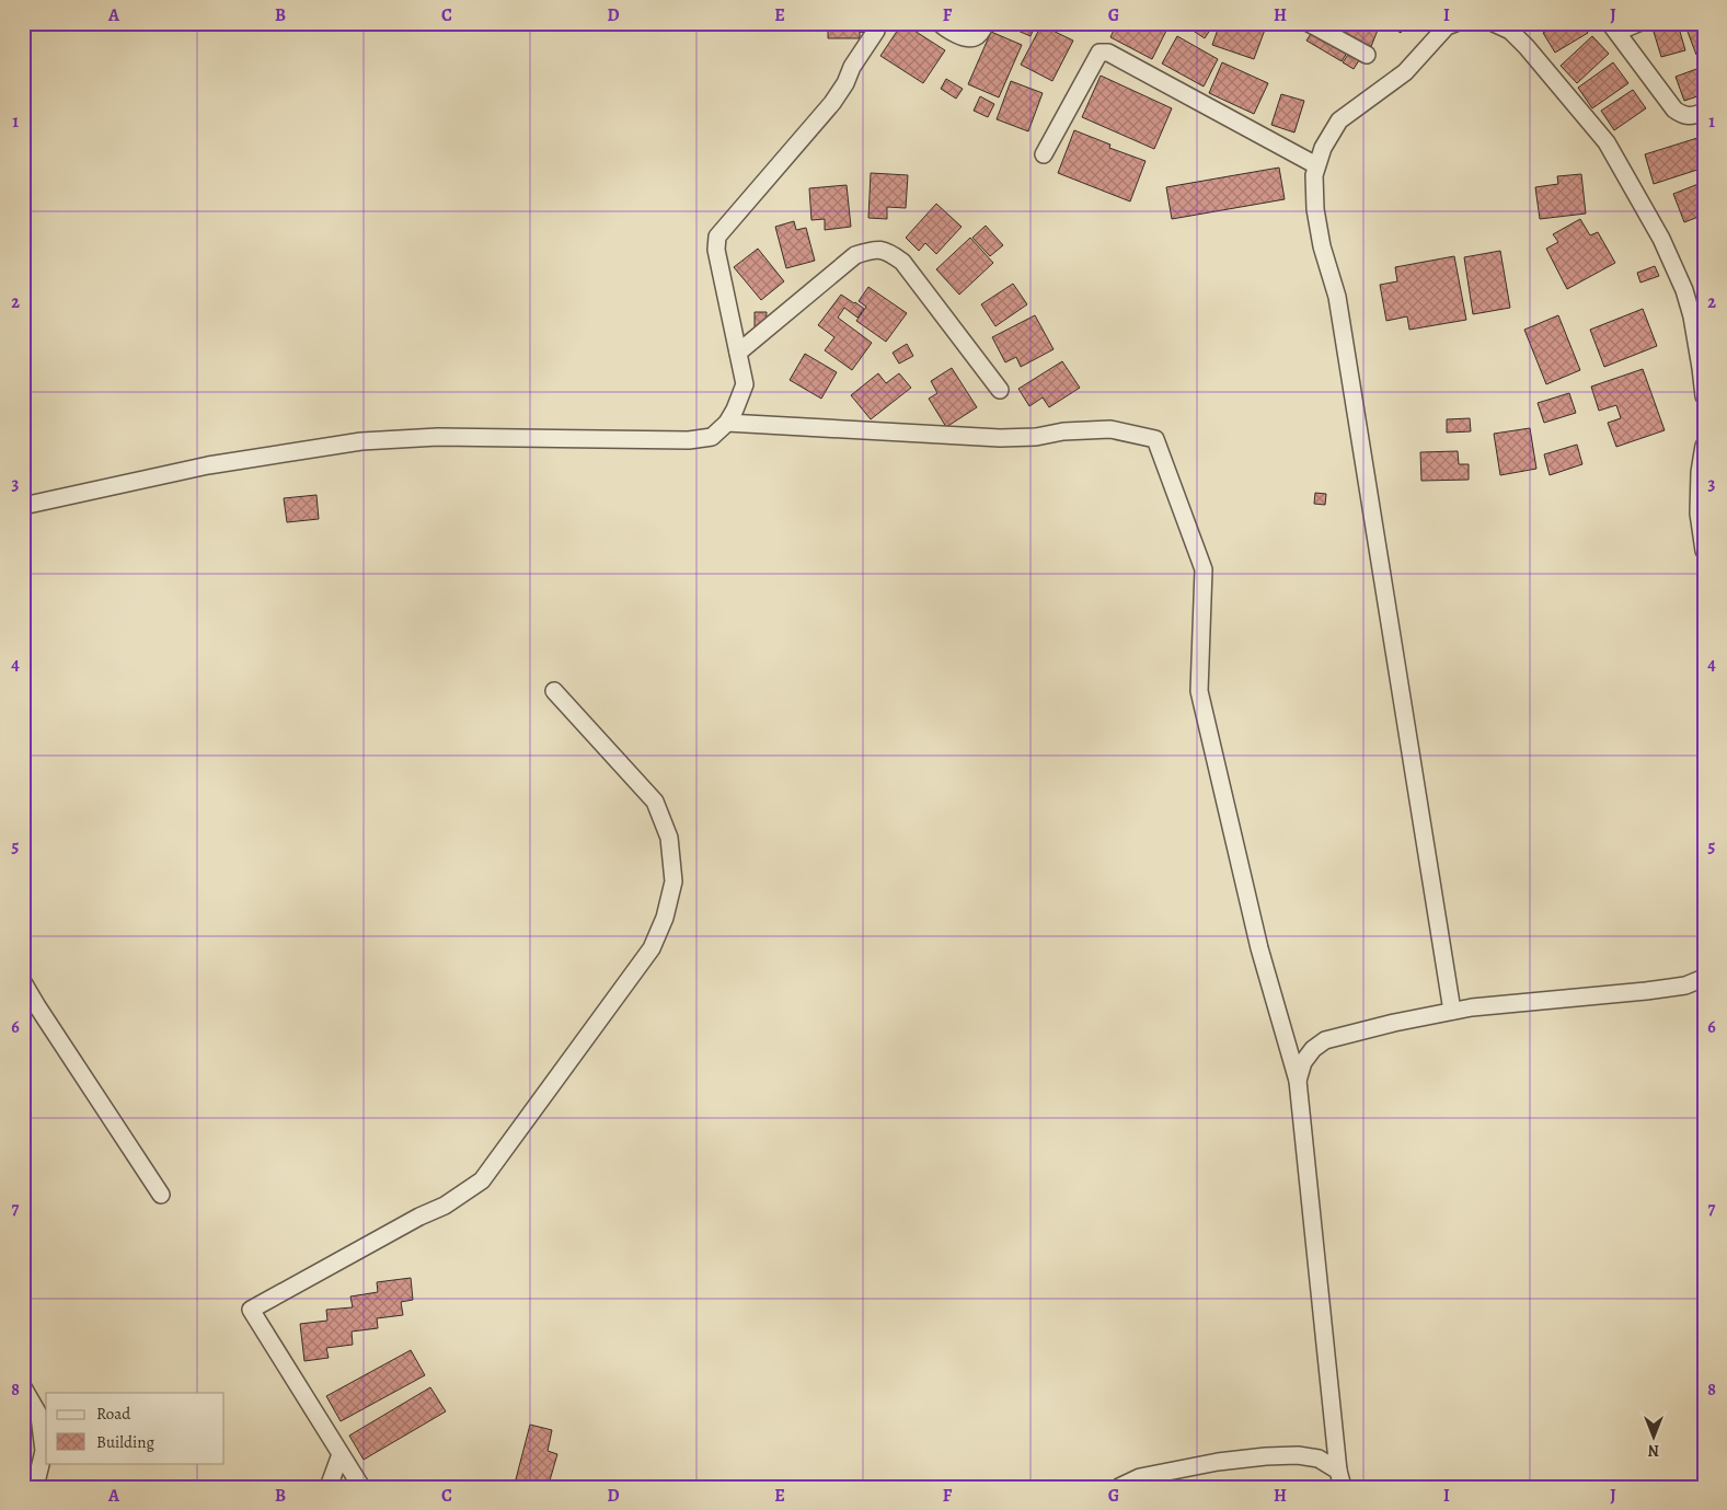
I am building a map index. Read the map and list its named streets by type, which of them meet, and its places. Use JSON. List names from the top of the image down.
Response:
{
  "legend": ["Road", "Building"],
  "north": "bottom",
  "grid": {
    "columns": [
      "A",
      "B",
      "C",
      "D",
      "E",
      "F",
      "G",
      "H",
      "I",
      "J"
    ],
    "rows": [
      "1",
      "2",
      "3",
      "4",
      "5",
      "6",
      "7",
      "8"
    ]
  }
}
